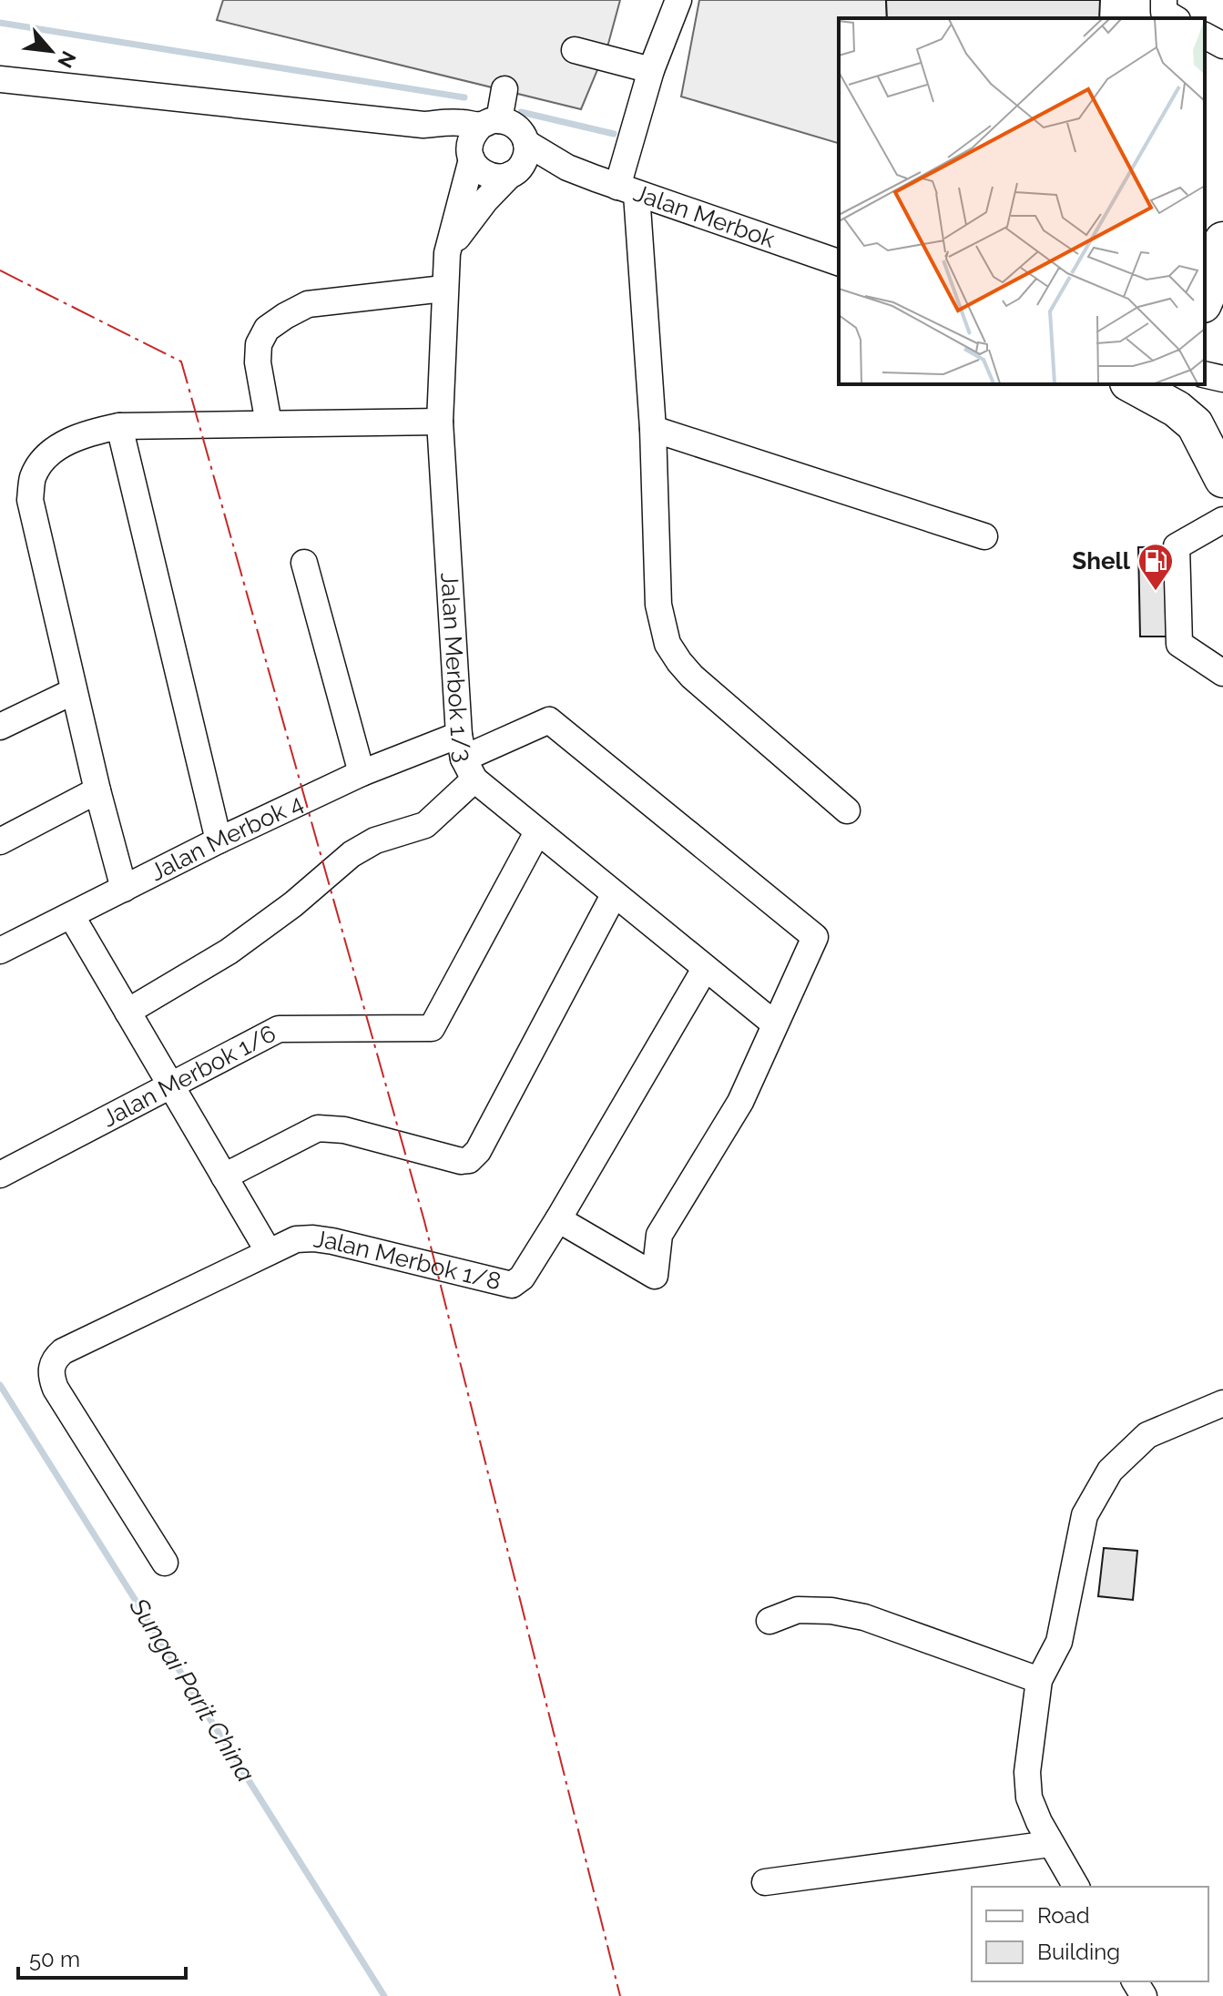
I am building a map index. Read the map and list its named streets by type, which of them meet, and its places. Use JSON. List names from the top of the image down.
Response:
{
  "streets": {
    "street": [
      "Jalan Merbok",
      "Jalan Merbok 1/3",
      "Jalan Merbok 4",
      "Jalan Merbok 1/6",
      "Jalan Merbok 1/8"
    ]
  },
  "crossings": [
    ["Jalan Merbok", "Jalan Merbok 1/3"],
    ["Jalan Merbok 1/3", "Jalan Merbok 4"],
    ["Jalan Merbok 1/3", "Jalan Merbok 1/6"],
    ["Jalan Merbok 1/3", "Jalan Merbok 1/8"]
  ],
  "water": ["Sungai Parit China"],
  "places": {
    "fuel station": ["Shell"]
  },
  "legend": ["Road", "Building"],
  "scale_bar": "50 m",
  "north": "bottom right"
}
